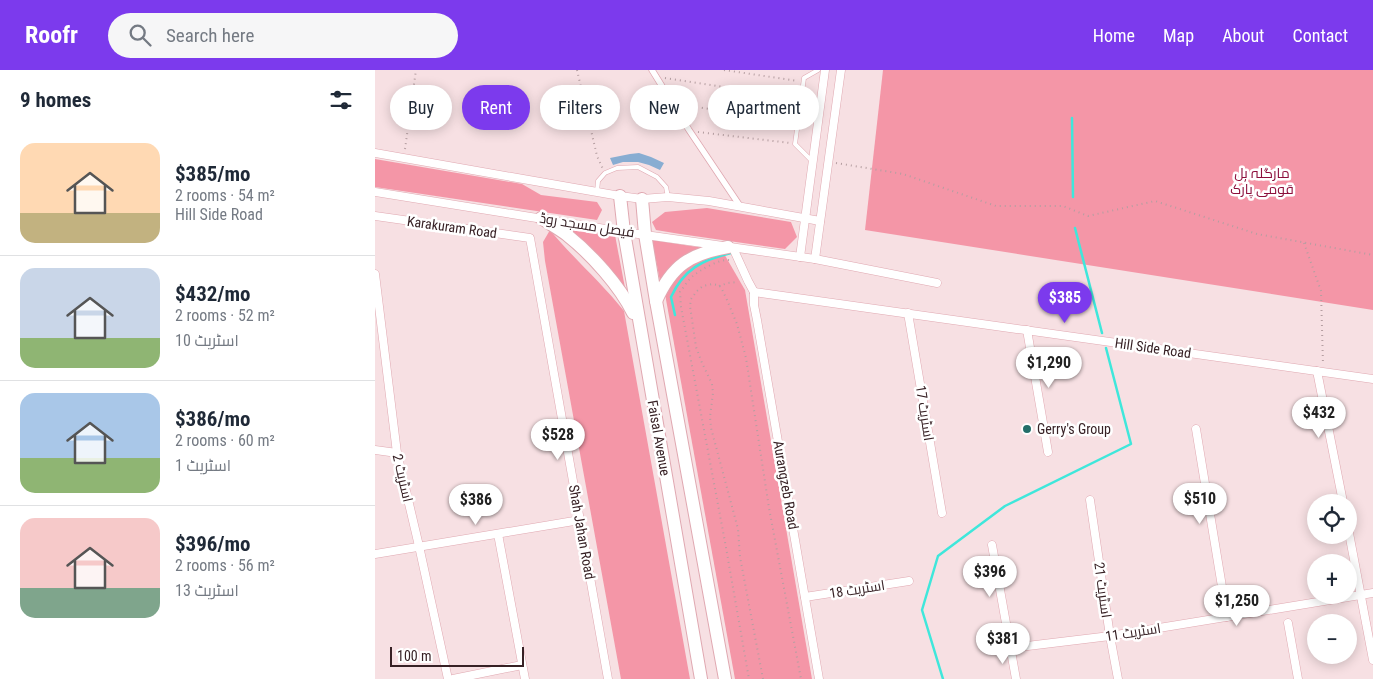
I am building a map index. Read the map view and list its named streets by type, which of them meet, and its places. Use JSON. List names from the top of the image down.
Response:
{
  "streets": {
    "main road": ["Faisal Avenue"],
    "street": [
      "فیصل مسجد روڈ",
      "Karakuram Road",
      "Hill Side Road",
      "اسٹریٹ 17",
      "اسٹریٹ 2",
      "Aurangzeb Road",
      "Shah Jahan Road",
      "اسٹریٹ 18",
      "اسٹریٹ 21",
      "اسٹریٹ 11"
    ]
  },
  "crossings": [
    ["فیصل مسجد روڈ", "Faisal Avenue"],
    ["Karakuram Road", "Shah Jahan Road"],
    ["Hill Side Road", "اسٹریٹ 17"],
    ["Hill Side Road", "Aurangzeb Road"],
    ["Aurangzeb Road", "اسٹریٹ 18"],
    ["اسٹریٹ 21", "اسٹریٹ 11"]
  ],
  "parks": ["مارگلہ ہل قومی پارک"],
  "places": ["Gerry's Group"],
  "scale_bar": "100 m",
  "page": {
    "header": "Roofr",
    "search": "Search here",
    "nav": [
      "Home",
      "Map",
      "About",
      "Contact"
    ],
    "heading": "9 homes",
    "chip": [
      "Buy",
      "Rent",
      "Filters",
      "New",
      "Apartment"
    ],
    "list": [
      {
        "name": "$385/mo",
        "note": "2 rooms · 54 m² · Hill Side Road"
      },
      {
        "name": "$432/mo",
        "note": "2 rooms · 52 m² · اسٹریٹ 10"
      },
      {
        "name": "$386/mo",
        "note": "2 rooms · 60 m² · اسٹریٹ 1"
      },
      {
        "name": "$396/mo",
        "note": "2 rooms · 56 m² · اسٹریٹ 13"
      }
    ],
    "price": [
      "$385",
      "$1,290",
      "$432",
      "$528",
      "$510",
      "$386",
      "$396",
      "$1,250",
      "$381"
    ],
    "map_buttons": ["+", "−"],
    "scale": "100 m"
  }
}
